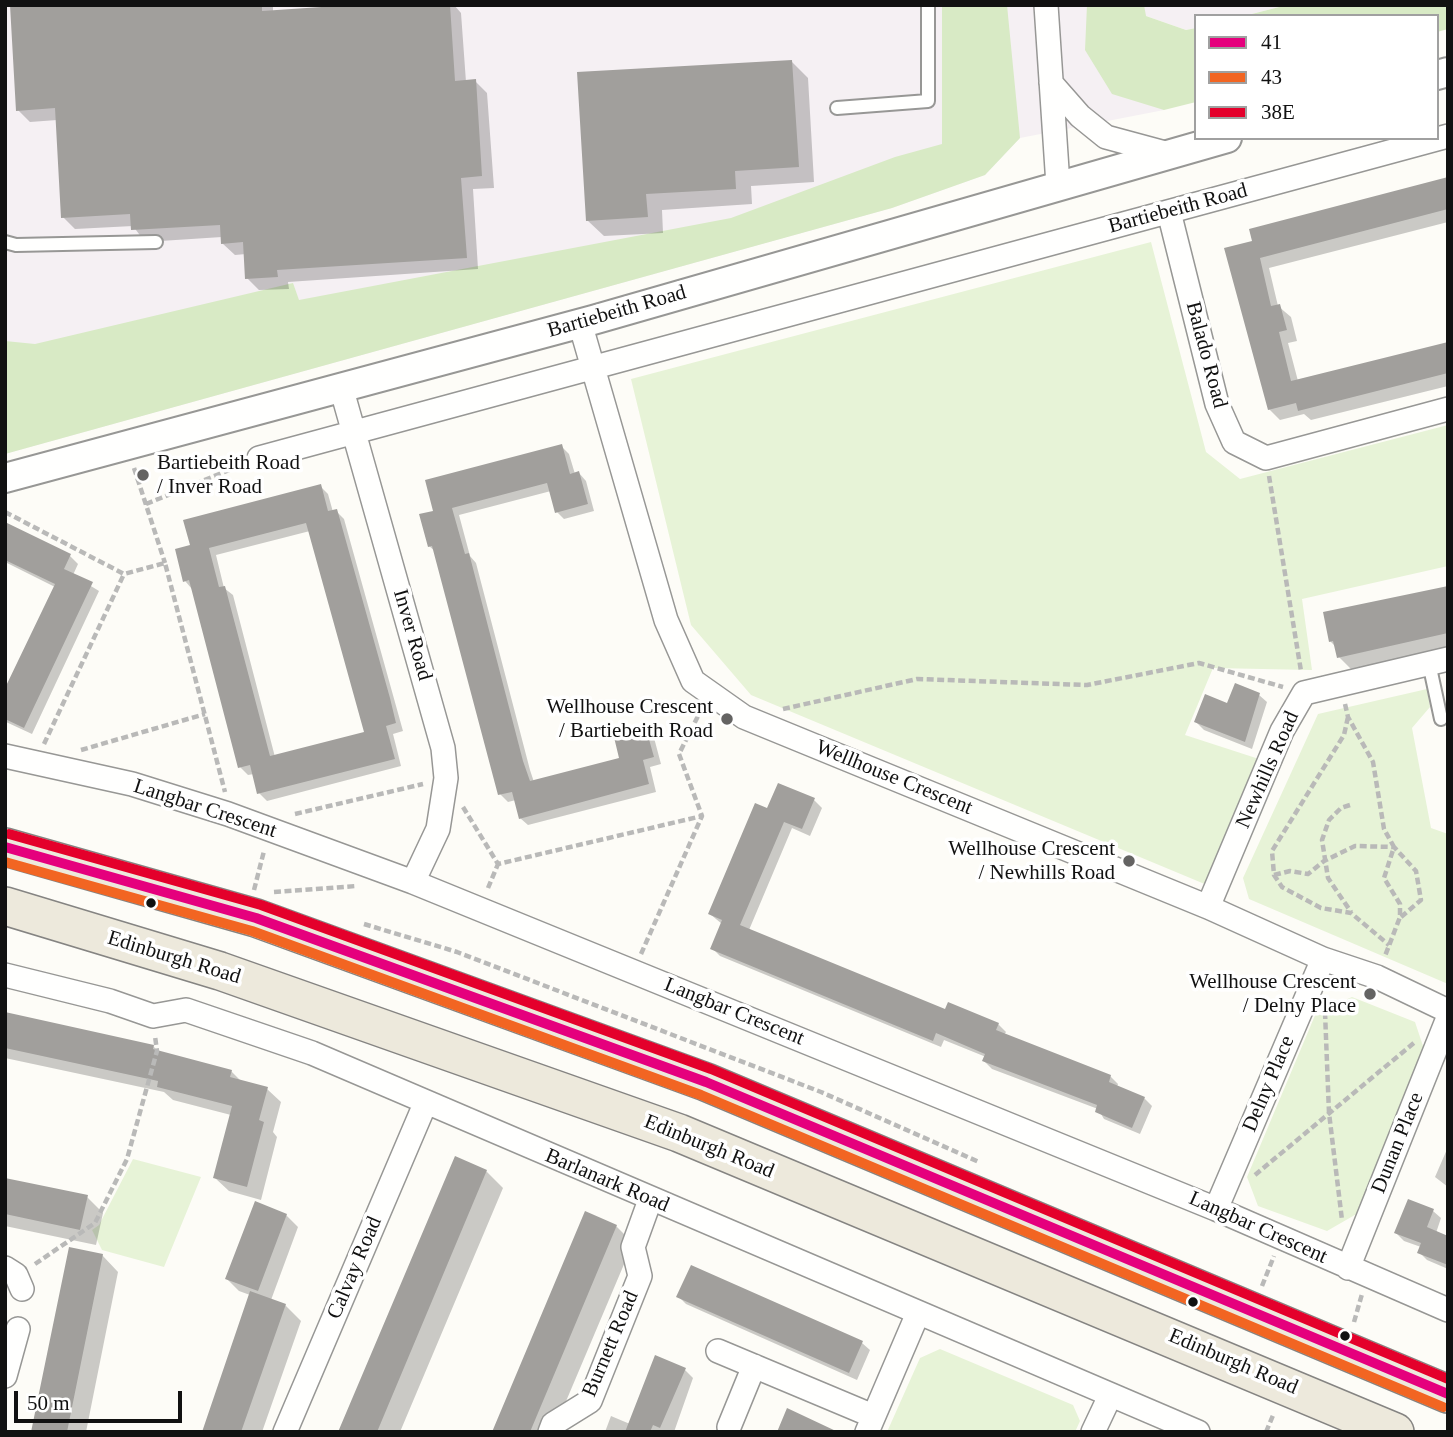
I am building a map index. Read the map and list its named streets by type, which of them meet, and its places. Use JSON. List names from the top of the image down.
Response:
{
  "streets": {
    "main road": ["Edinburgh Road"],
    "street": [
      "Bartiebeith Road",
      "Balado Road",
      "Inver Road",
      "Newhills Road",
      "Wellhouse Crescent",
      "Langbar Crescent",
      "Delny Place",
      "Dunan Place",
      "Barlanark Road",
      "Calvay Road",
      "Burnett Road"
    ]
  },
  "crossings": [
    ["Bartiebeith Road", "Balado Road"],
    ["Bartiebeith Road", "Inver Road"],
    ["Bartiebeith Road", "Wellhouse Crescent"],
    ["Inver Road", "Langbar Crescent"],
    ["Newhills Road", "Wellhouse Crescent"],
    ["Wellhouse Crescent", "Delny Place"],
    ["Langbar Crescent", "Delny Place"],
    ["Langbar Crescent", "Dunan Place"],
    ["Barlanark Road", "Calvay Road"],
    ["Barlanark Road", "Burnett Road"]
  ],
  "places": [
    "Bartiebeith Road / Inver Road",
    "Wellhouse Crescent / Bartiebeith Road",
    "Wellhouse Crescent / Newhills Road",
    "Wellhouse Crescent / Delny Place"
  ],
  "lines": ["transit line 38E", "transit line 41", "transit line 43"],
  "legend": ["41", "43", "38E"],
  "scale_bar": "50 m"
}
